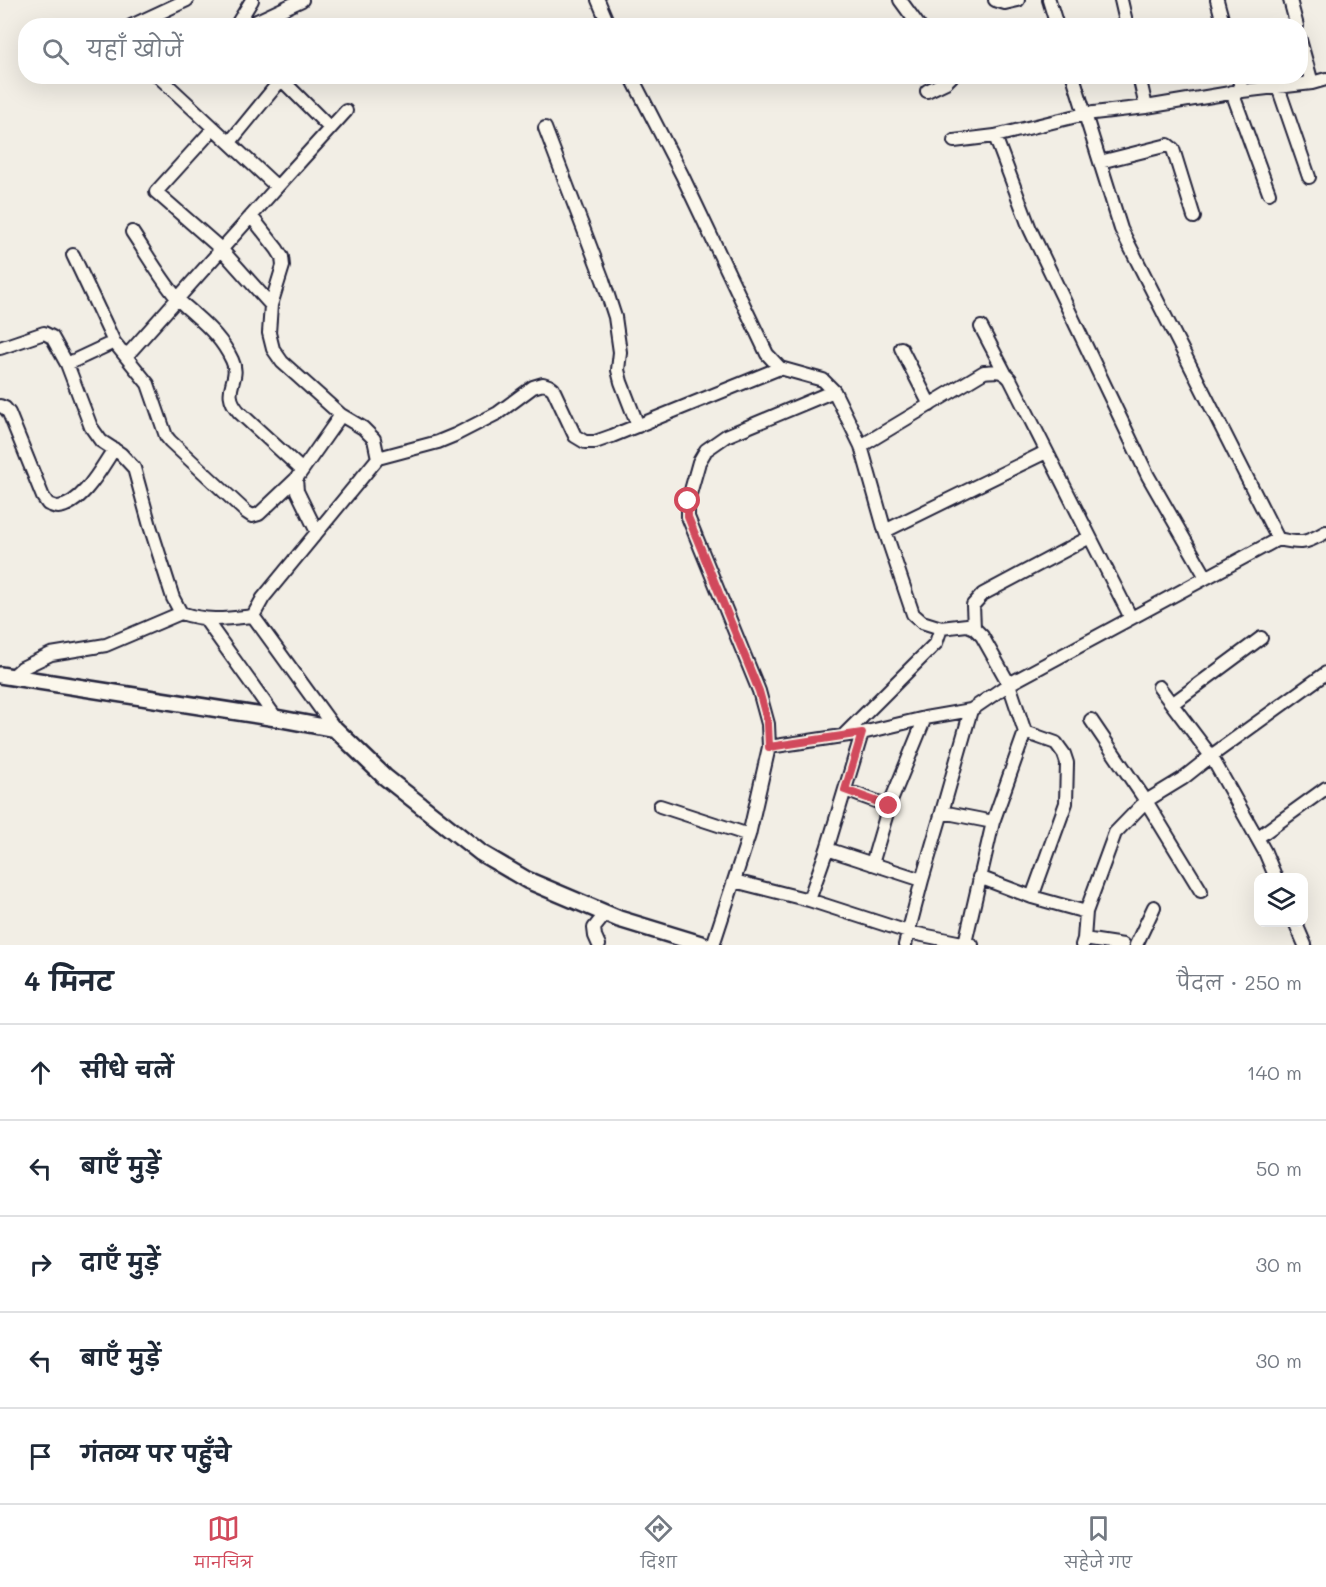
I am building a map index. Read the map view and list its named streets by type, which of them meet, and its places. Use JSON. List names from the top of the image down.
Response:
{
  "page": {
    "search": "यहाँ खोजें",
    "heading": ["4 मिनट", "पैदल · 250 m"],
    "list": [
      ["सीधे चलें", "140 m"],
      ["बाएँ मुड़ें", "50 m"],
      ["दाएँ मुड़ें", "30 m"],
      ["बाएँ मुड़ें", "30 m"],
      "गंतव्य पर पहुँचे"
    ],
    "nav": ["मानचित्र", "दिशा", "सहेजे गए"]
  }
}
